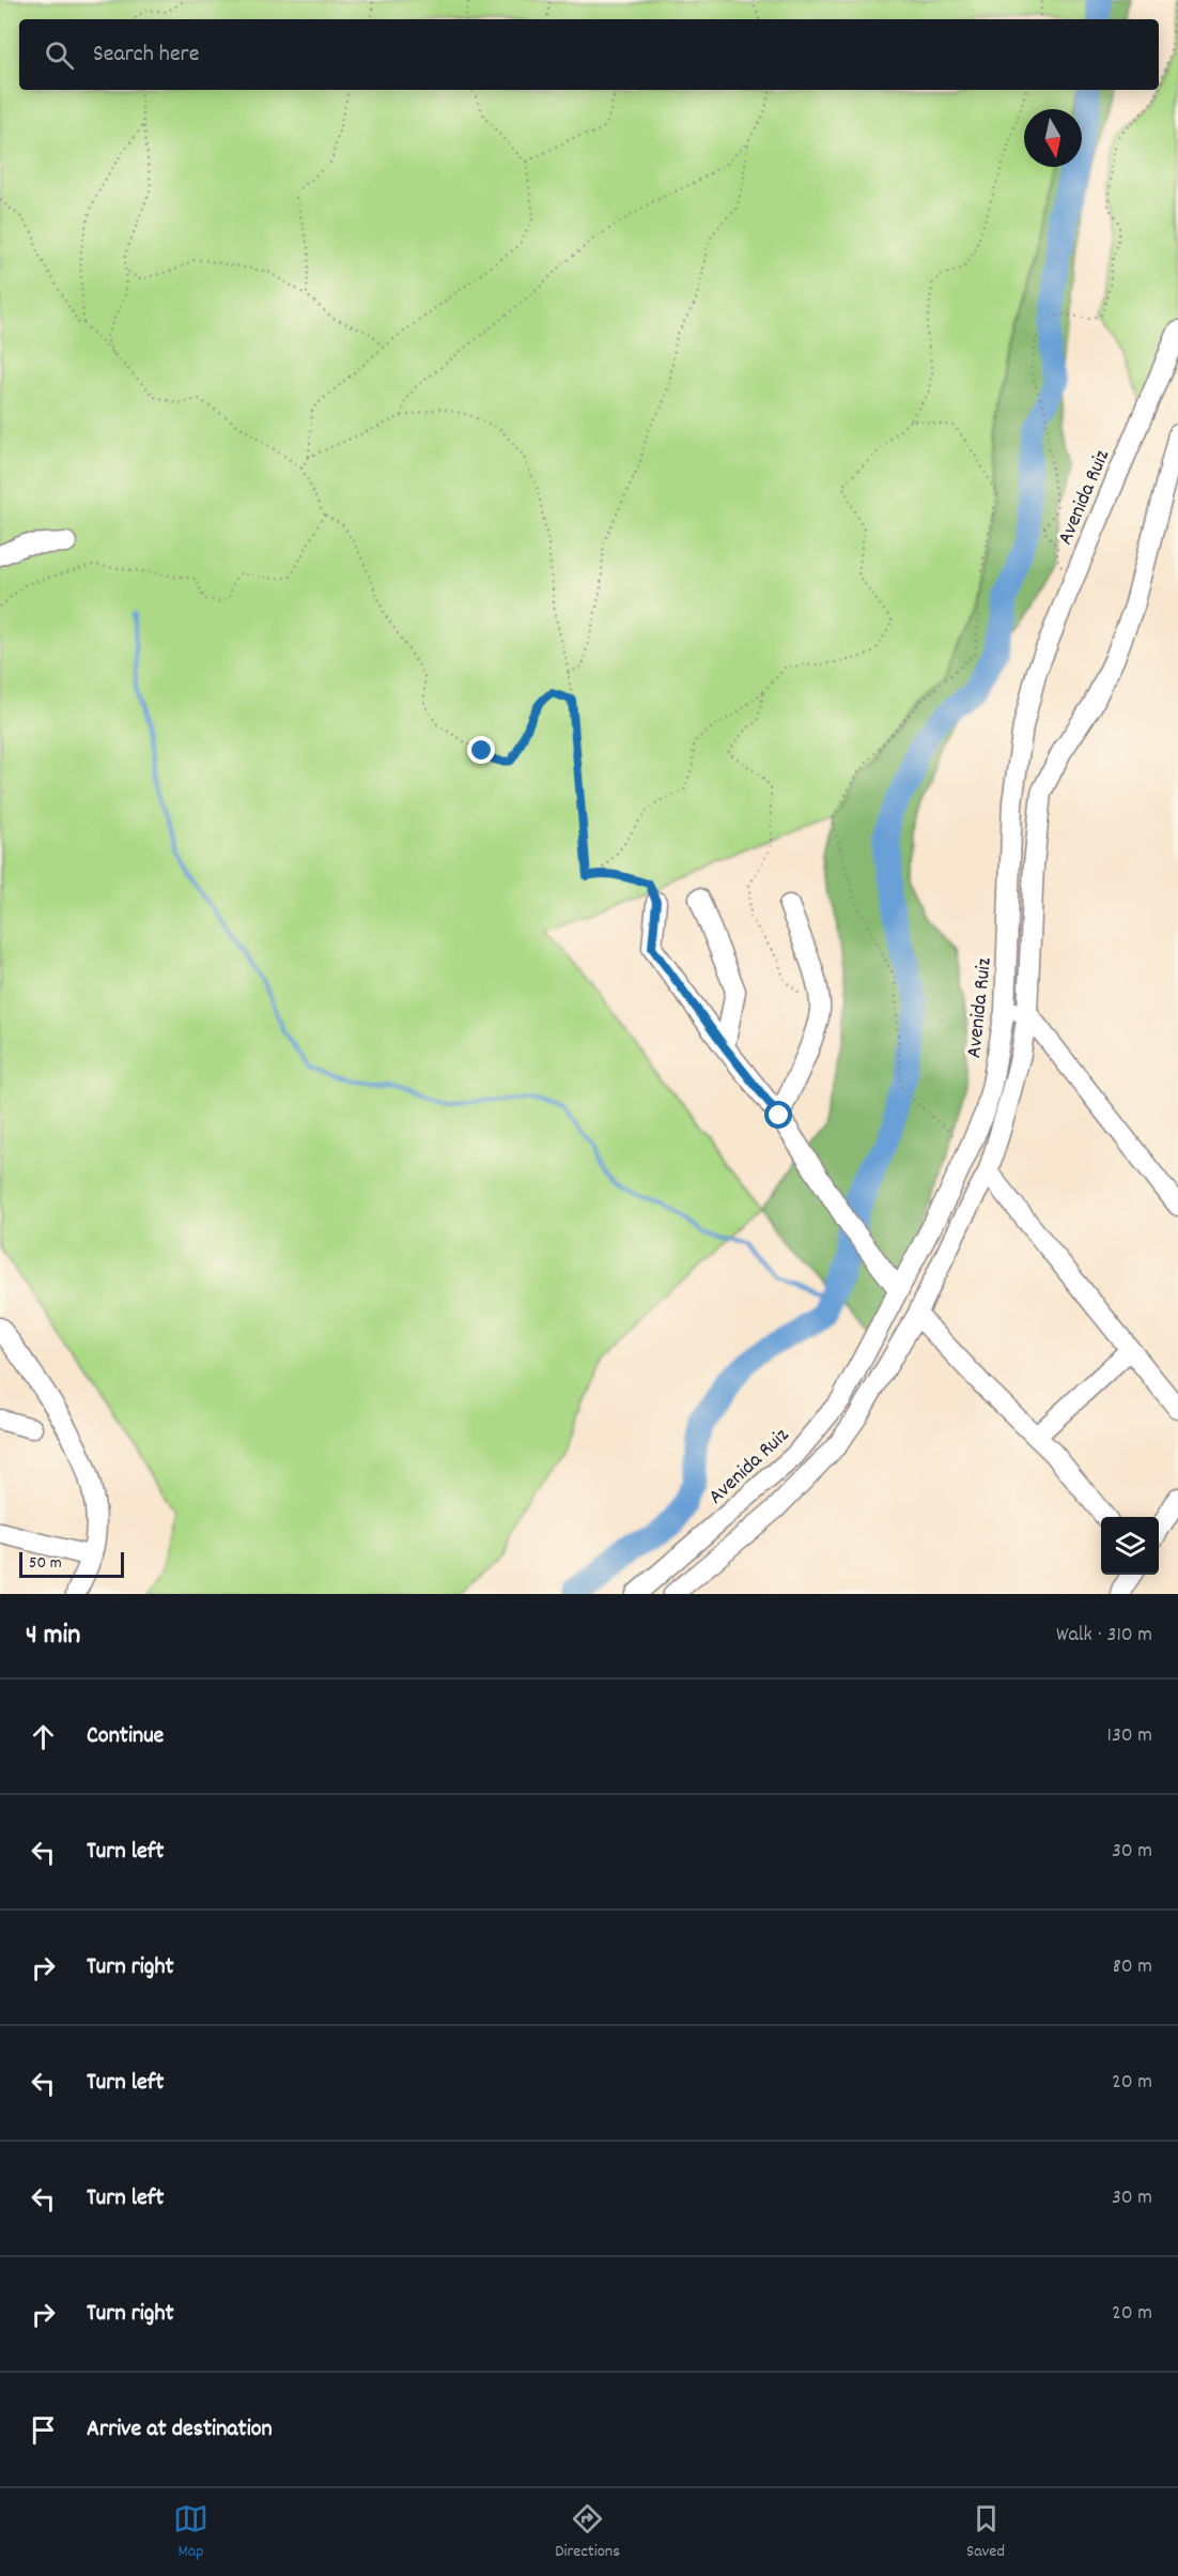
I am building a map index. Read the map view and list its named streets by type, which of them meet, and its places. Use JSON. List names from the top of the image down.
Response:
{
  "streets": {
    "street": ["Avenida Ruiz"]
  },
  "scale_bar": "50 m",
  "north": "bottom",
  "page": {
    "search": "Search here",
    "scale": "50 m",
    "heading": ["4 min", "Walk · 310 m"],
    "list": [
      ["Continue", "130 m"],
      ["Turn left", "30 m"],
      ["Turn right", "80 m"],
      ["Turn left", "20 m"],
      ["Turn left", "30 m"],
      ["Turn right", "20 m"],
      "Arrive at destination"
    ],
    "nav": ["Map", "Directions", "Saved"]
  }
}
